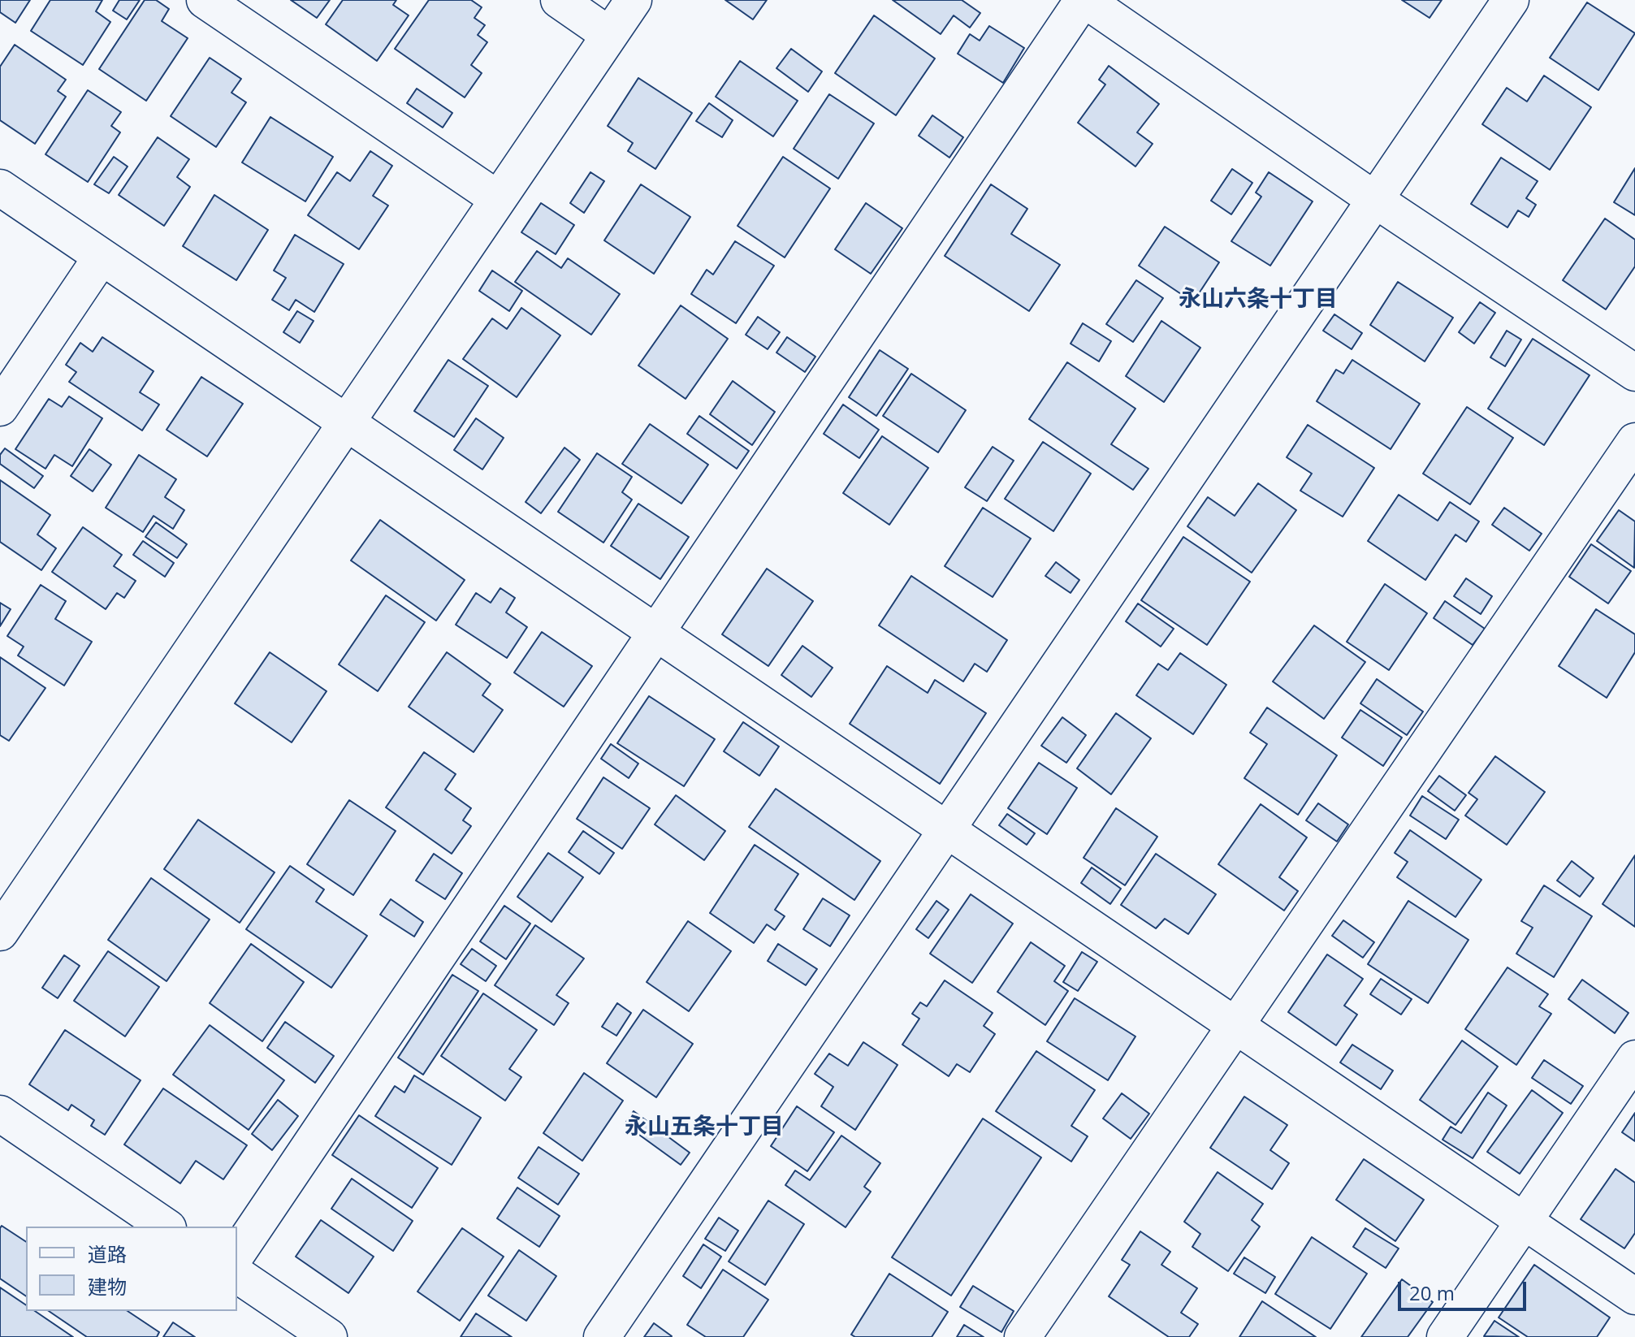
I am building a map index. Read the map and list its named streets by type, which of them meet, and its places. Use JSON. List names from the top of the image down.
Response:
{
  "districts": ["永山六条十丁目", "永山五条十丁目"],
  "legend": ["道路", "建物"],
  "scale_bar": "20 m"
}
